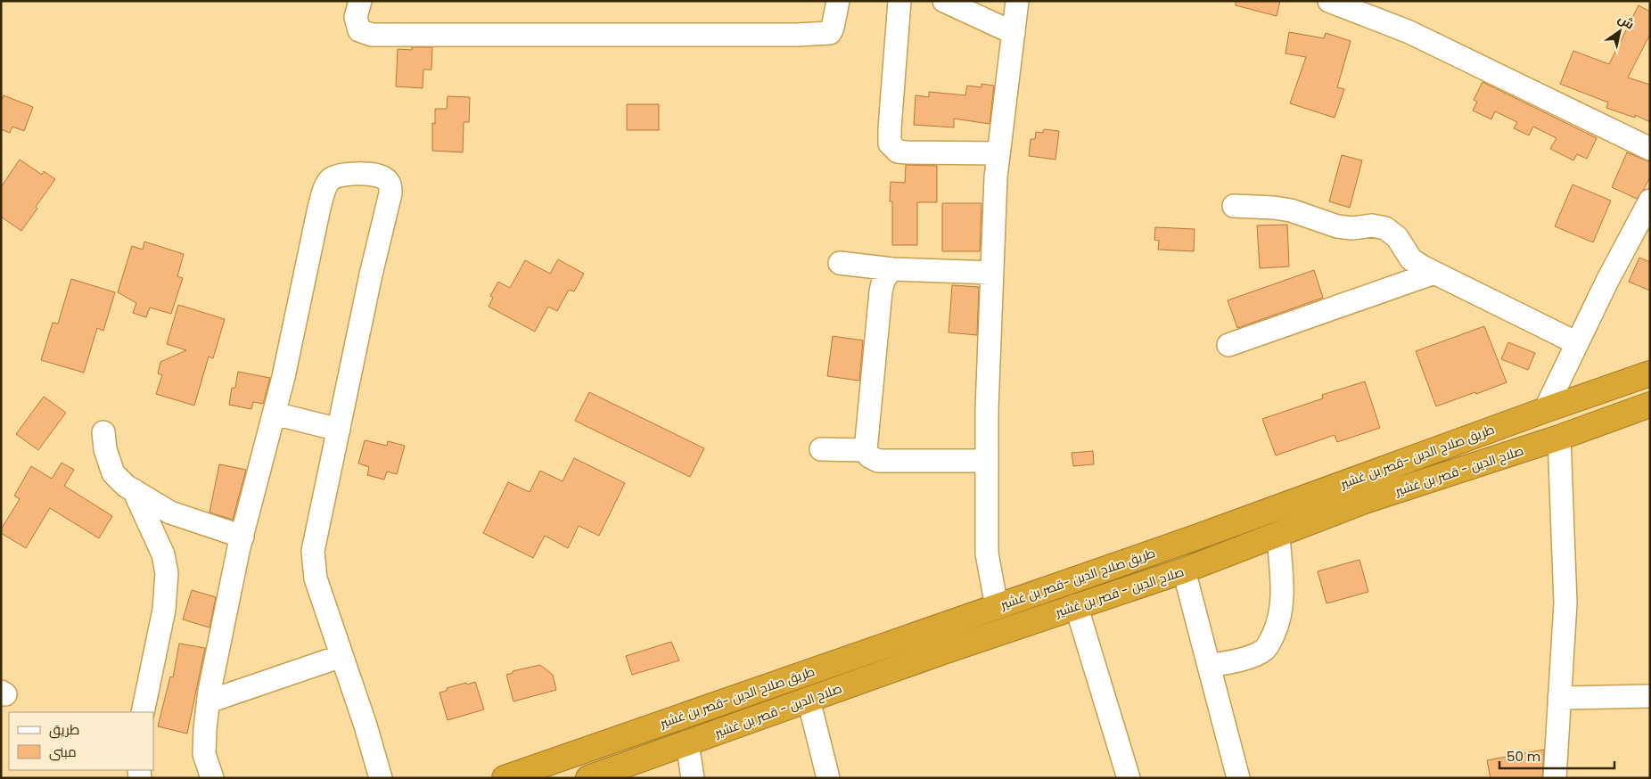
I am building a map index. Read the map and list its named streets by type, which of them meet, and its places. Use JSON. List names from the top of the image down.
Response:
{
  "streets": {
    "highway": ["طريق صلاح الدين -قصر بن غشير", "صلاح الدين - قصر بن غشير"]
  },
  "legend": ["طريق", "مبنى"],
  "scale_bar": "50 m",
  "north": "top right"
}
